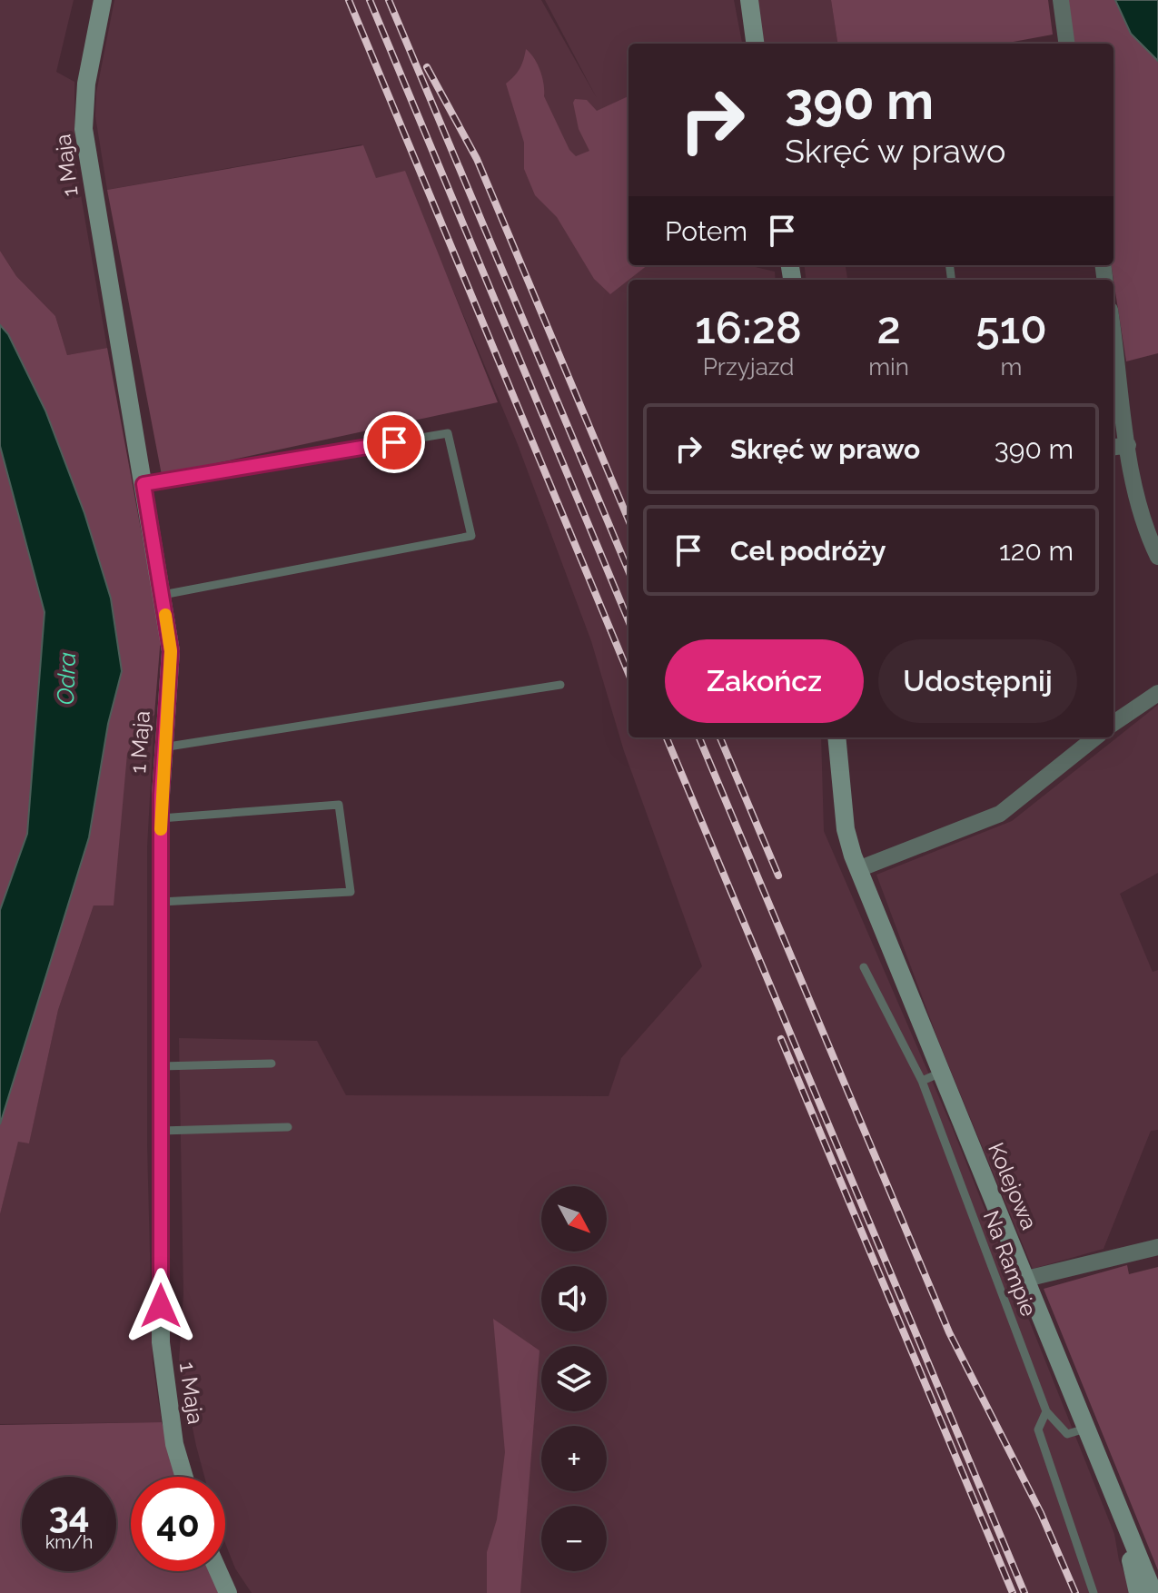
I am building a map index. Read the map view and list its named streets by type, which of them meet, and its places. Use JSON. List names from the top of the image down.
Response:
{
  "streets": {
    "street": ["1 Maja", "Kolejowa"],
    "lane": ["Na Rampie"]
  },
  "water": ["Odra"],
  "north": "bottom right",
  "page": {
    "turn": ["390 m", "Skręć w prawo"],
    "then": "Potem",
    "eta": [
      "16:28",
      "Przyjazd",
      "2",
      "min",
      "510",
      "m"
    ],
    "list": [
      {
        "name": "Skręć w prawo",
        "value": "390 m"
      },
      {
        "name": "Cel podróży",
        "value": "120 m"
      }
    ],
    "buttons": ["Zakończ", "Udostępnij"],
    "map_buttons": ["+", "−"],
    "speed": "34 km/h",
    "limit": "40"
  }
}
